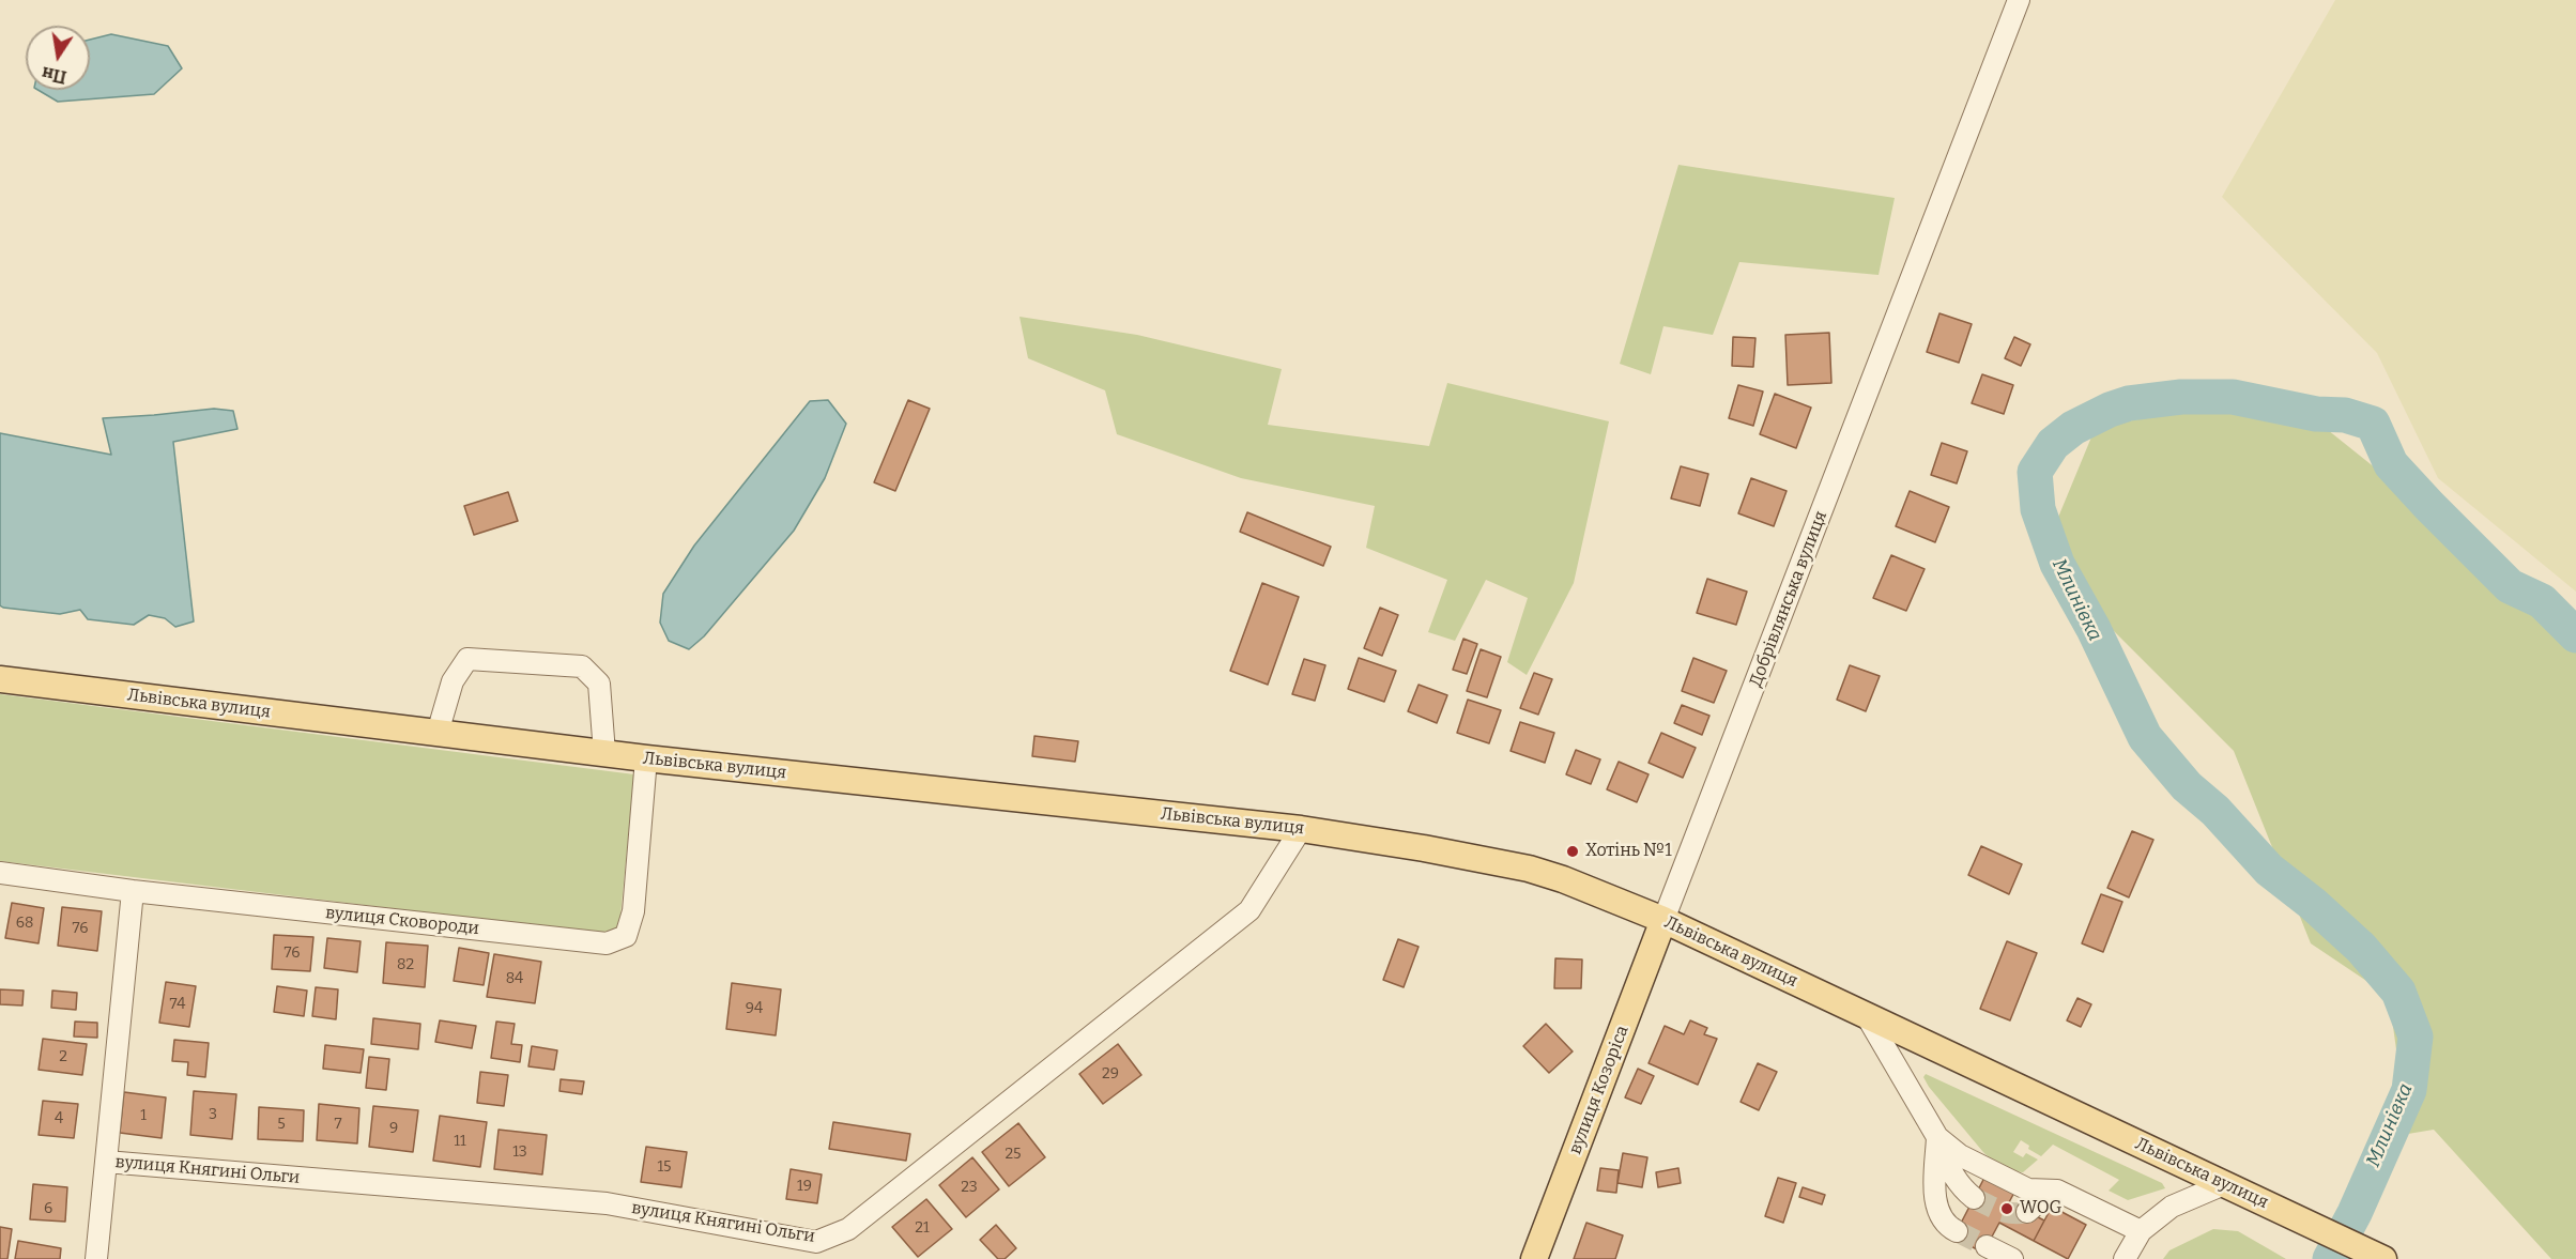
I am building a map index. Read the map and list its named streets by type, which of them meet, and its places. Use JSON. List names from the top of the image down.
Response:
{
  "streets": {
    "main road": ["Львівська вулиця", "вулиця Козоріса"],
    "street": ["Добрівлянська вулиця", "вулиця Сковороди", "вулиця Княгині Ольги"]
  },
  "crossings": [
    ["Добрівлянська вулиця", "Львівська вулиця"],
    ["Добрівлянська вулиця", "вулиця Козоріса"],
    ["Львівська вулиця", "вулиця Сковороди"],
    ["Львівська вулиця", "вулиця Козоріса"],
    ["Львівська вулиця", "вулиця Княгині Ольги"],
    ["вулиця Сковороди", "вулиця Княгині Ольги"]
  ],
  "water": ["Млинівка"],
  "places": ["Хотінь №1", "WOG"],
  "house_numbers": [
    "68",
    "76",
    "76",
    "82",
    "84",
    "74",
    "94",
    "2",
    "29",
    "3",
    "1",
    "4",
    "5",
    "7",
    "9",
    "11",
    "13",
    "25",
    "15",
    "19",
    "23",
    "6",
    "21"
  ],
  "north": "bottom"
}
